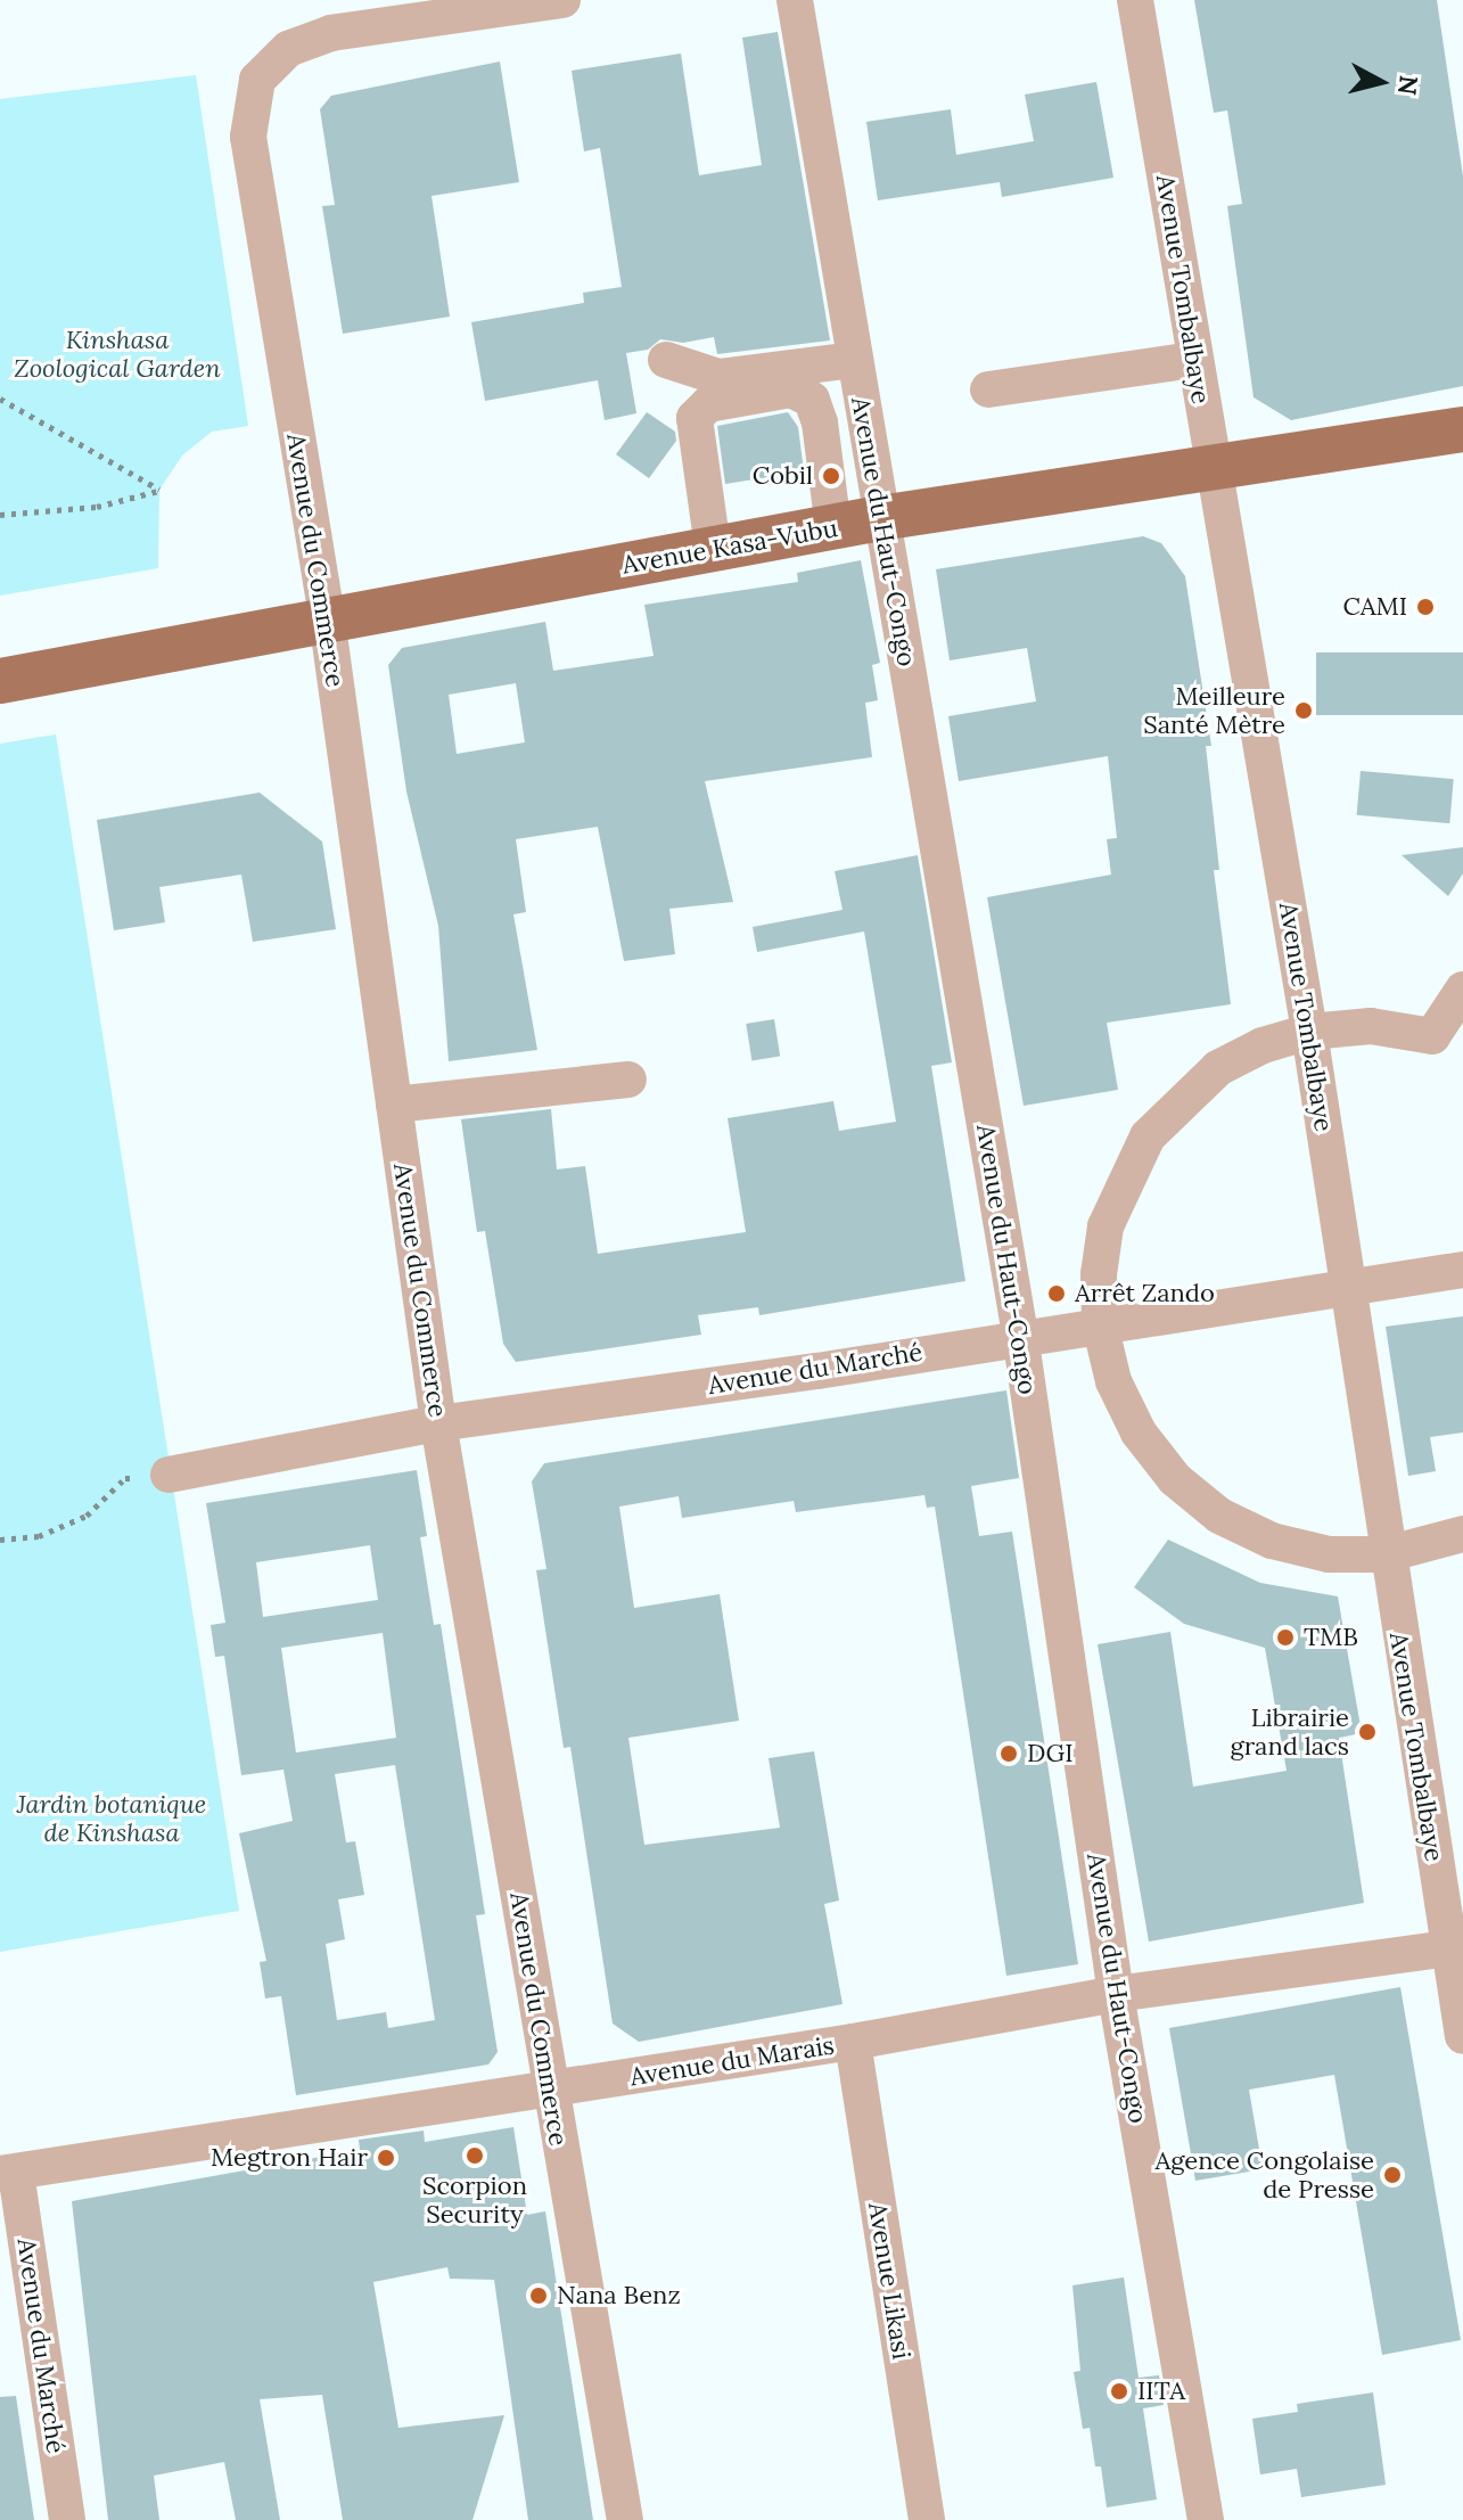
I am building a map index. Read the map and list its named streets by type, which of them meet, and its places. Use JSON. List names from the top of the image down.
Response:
{
  "streets": {
    "main road": ["Avenue Kasa-Vubu"],
    "street": [
      "Avenue Tombalbaye",
      "Avenue du Haut-Congo",
      "Avenue du Commerce",
      "Avenue du Marché",
      "Avenue du Marais",
      "Avenue Likasi"
    ]
  },
  "crossings": [
    ["Avenue Tombalbaye", "Avenue Kasa-Vubu"],
    ["Avenue Tombalbaye", "Avenue du Marché"],
    ["Avenue Tombalbaye", "Avenue du Marais"],
    ["Avenue du Haut-Congo", "Avenue Kasa-Vubu"],
    ["Avenue du Haut-Congo", "Avenue du Marché"],
    ["Avenue du Haut-Congo", "Avenue du Marais"],
    ["Avenue Kasa-Vubu", "Avenue du Commerce"],
    ["Avenue du Commerce", "Avenue du Marché"],
    ["Avenue du Commerce", "Avenue du Marais"],
    ["Avenue du Marché", "Avenue du Marais"],
    ["Avenue du Marais", "Avenue Likasi"]
  ],
  "parks": ["Kinshasa Zoological Garden", "Jardin botanique de Kinshasa"],
  "places": [
    "Cobil",
    "CAMI",
    "Meilleure Santé Mètre",
    "Arrêt Zando",
    "TMB",
    "Librairie grand lacs",
    "DGI",
    "Scorpion Security",
    "Megtron Hair",
    "Agence Congolaise de Presse",
    "Nana Benz",
    "IITA"
  ],
  "north": "right"
}
